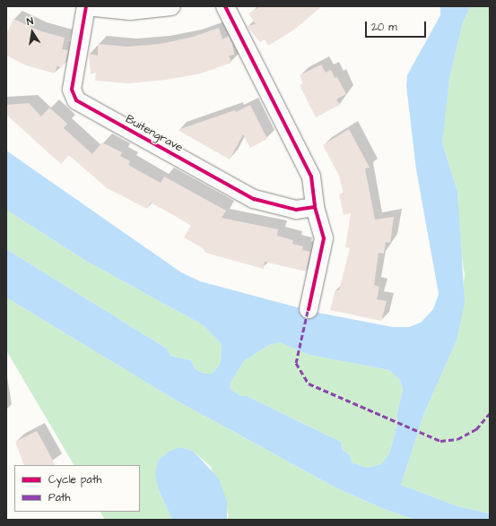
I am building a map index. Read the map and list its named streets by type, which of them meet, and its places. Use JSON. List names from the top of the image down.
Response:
{
  "streets": {
    "street": ["Buitengrave"]
  },
  "legend": ["Cycle path", "Path"],
  "scale_bar": "20 m",
  "north": "top"
}
